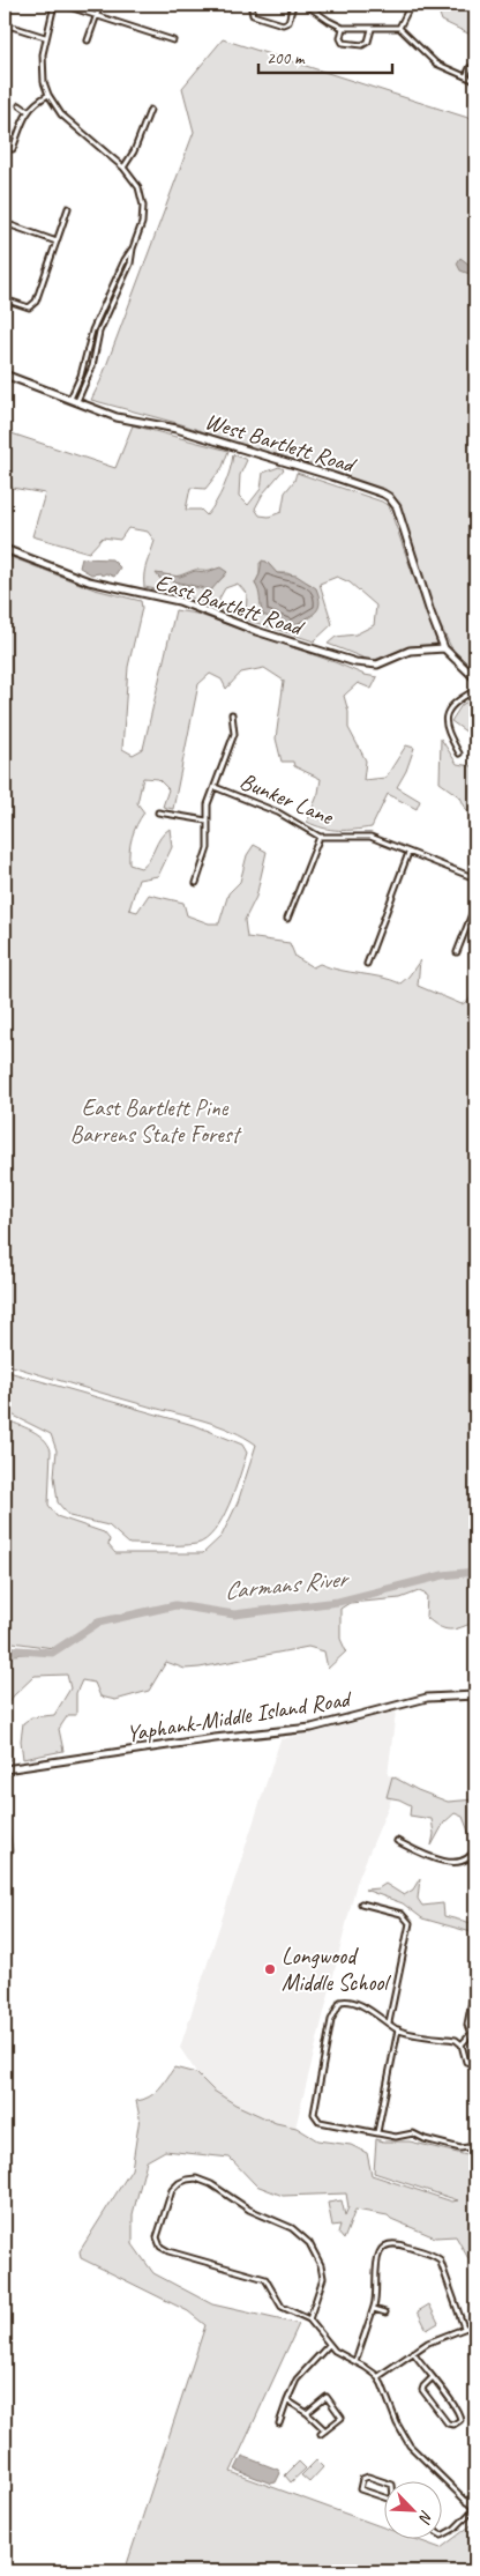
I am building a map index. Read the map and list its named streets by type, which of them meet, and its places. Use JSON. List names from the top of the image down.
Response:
{
  "streets": {
    "street": [
      "West Bartlett Road",
      "East Bartlett Road",
      "Bunker Lane",
      "Yaphank-Middle Island Road"
    ]
  },
  "crossings": [
    ["West Bartlett Road", "East Bartlett Road"]
  ],
  "water": ["Carmans River"],
  "parks": ["East Bartlett Pine Barrens State Forest"],
  "places": ["Longwood Middle School"],
  "scale_bar": "200 m",
  "north": "bottom right"
}
